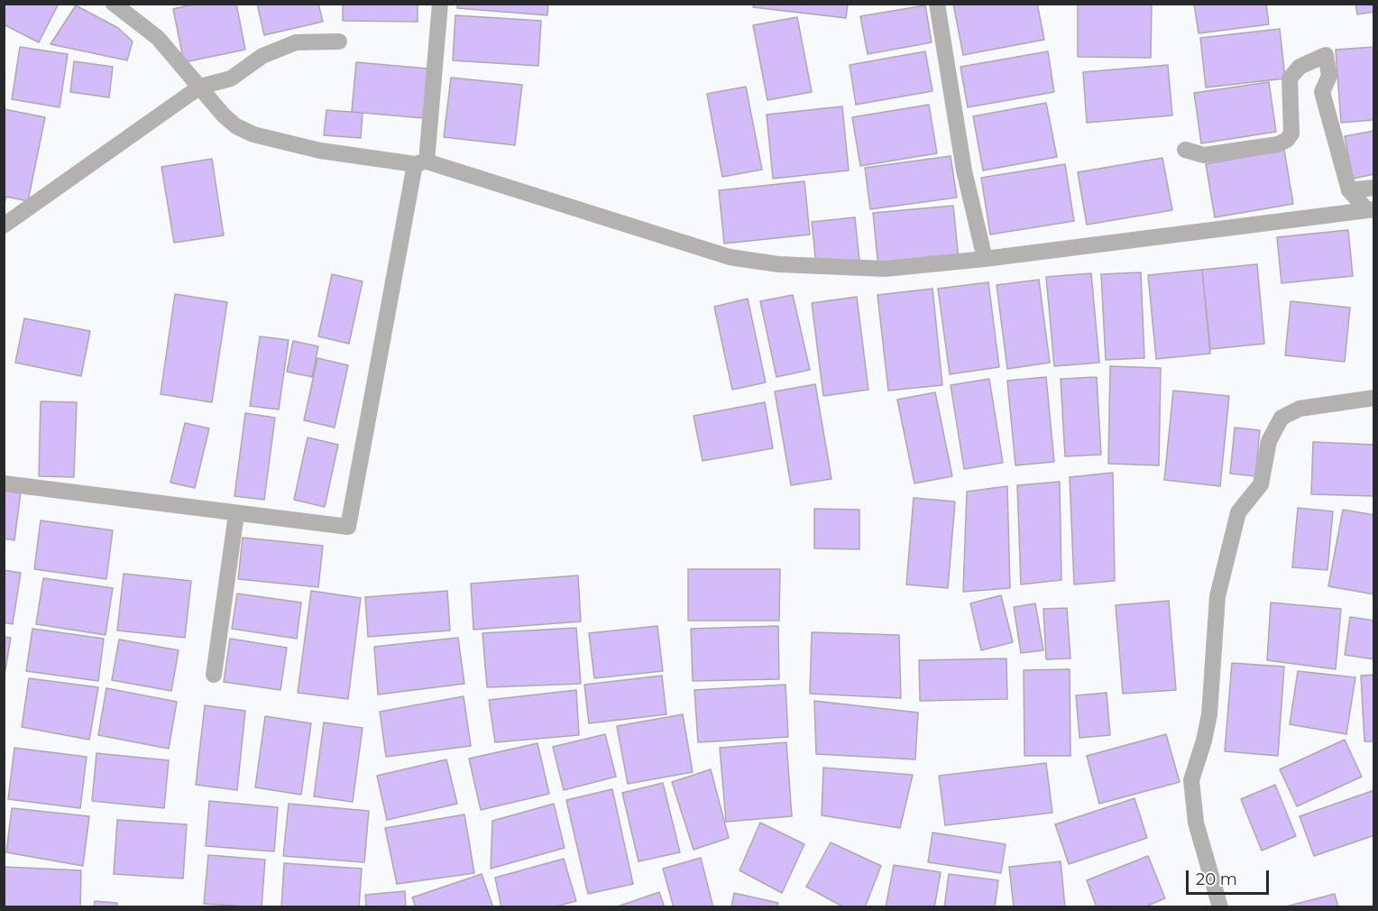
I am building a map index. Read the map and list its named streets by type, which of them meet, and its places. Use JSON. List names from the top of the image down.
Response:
{
  "scale_bar": "20 m"
}
